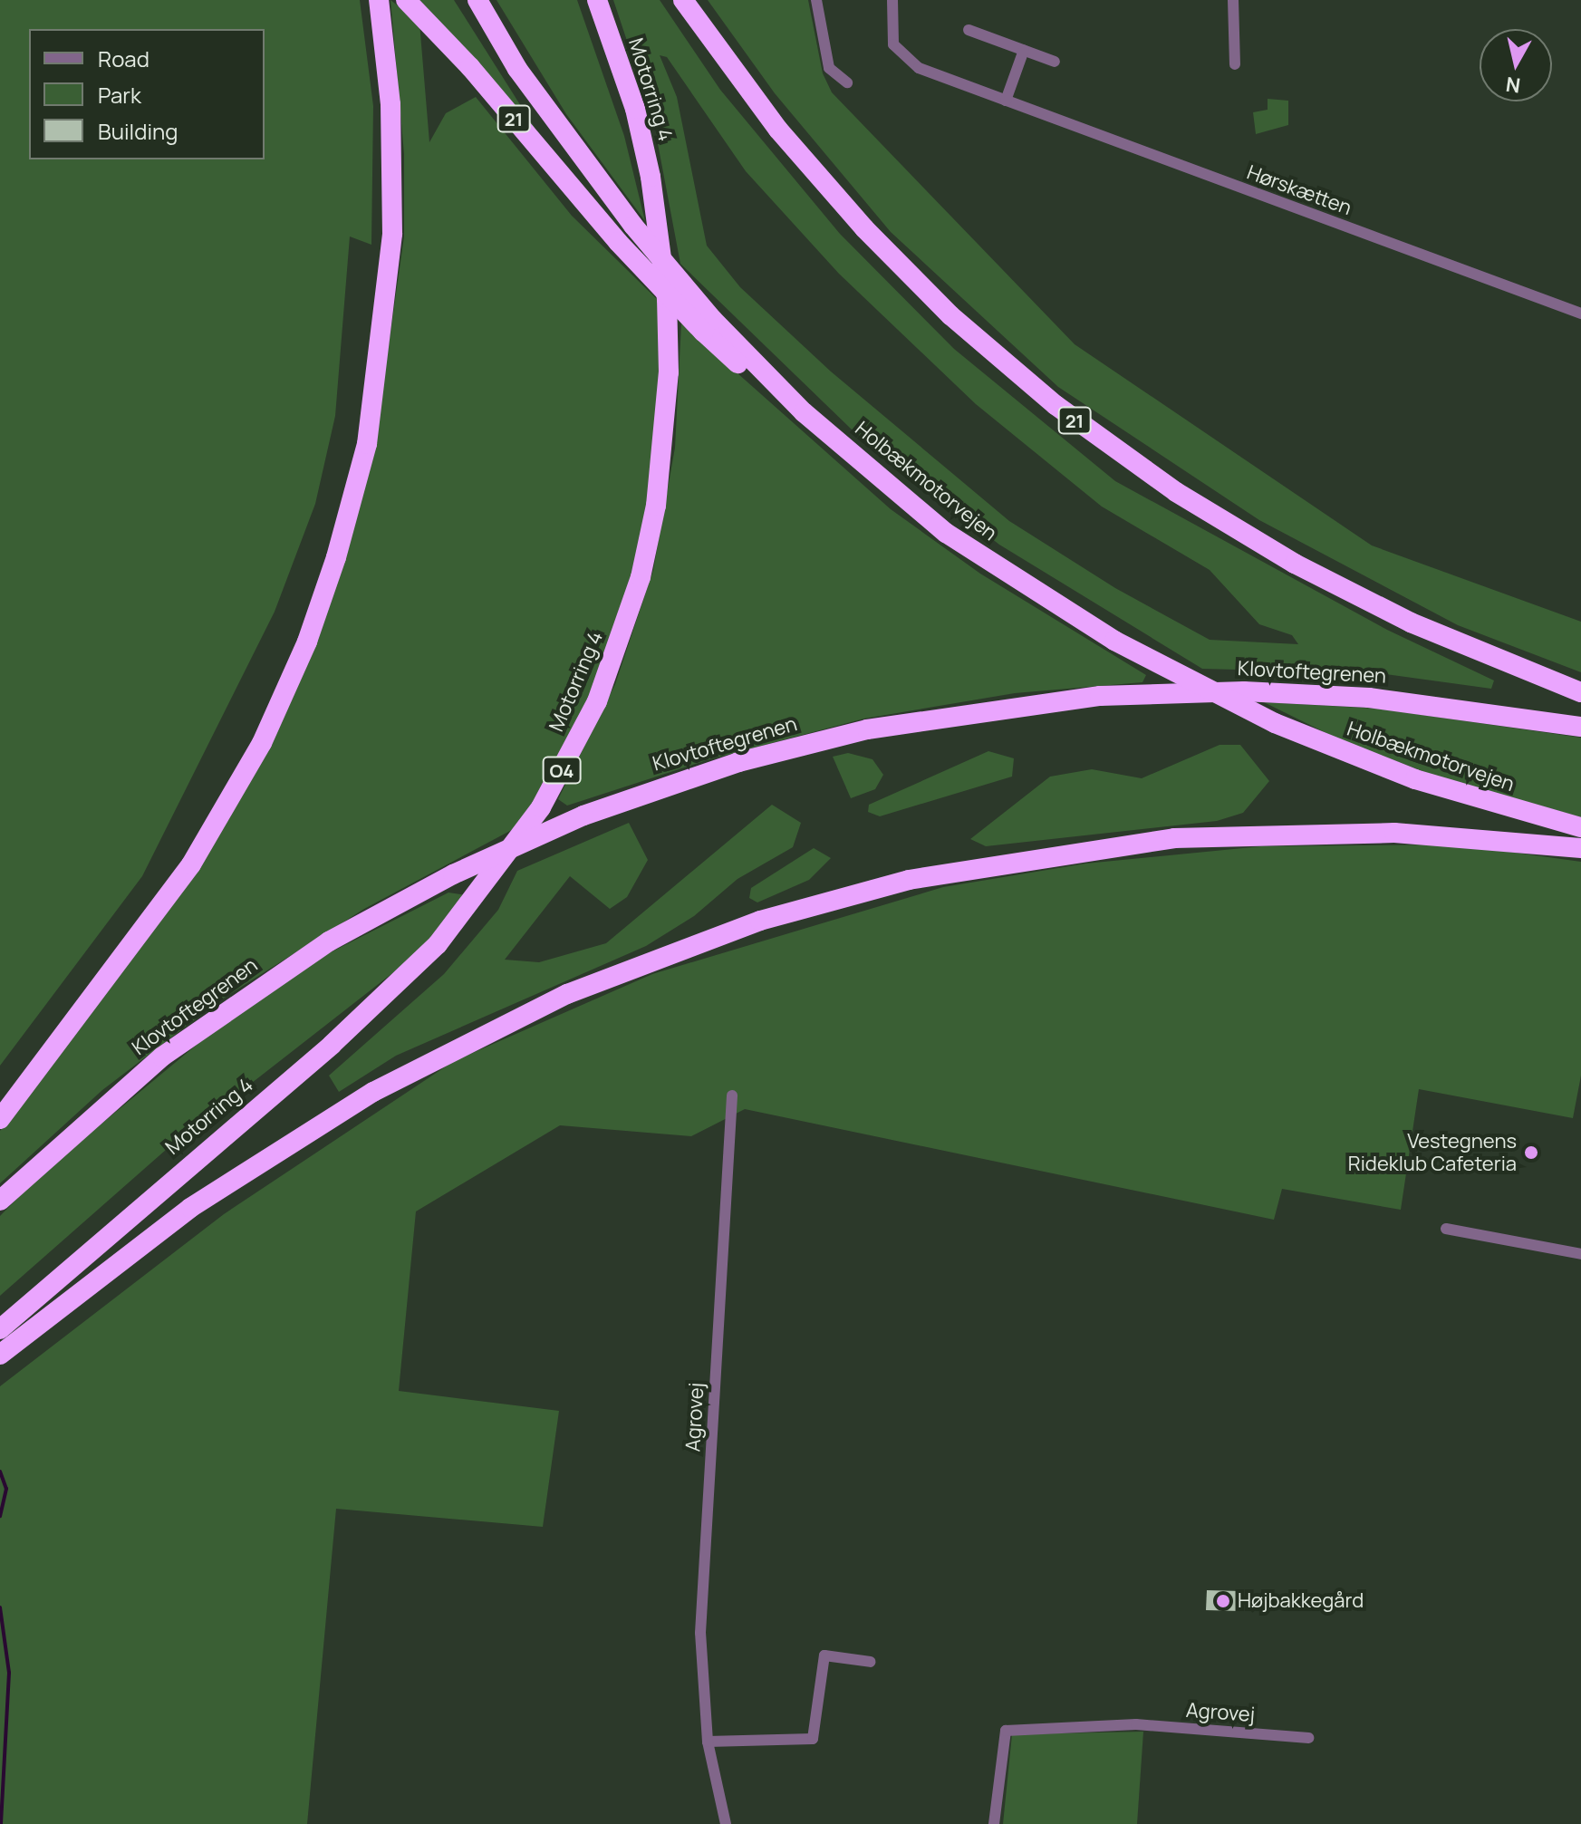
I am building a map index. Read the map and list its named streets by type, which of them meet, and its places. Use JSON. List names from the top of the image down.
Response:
{
  "streets": {
    "highway": [
      "Motorring 4",
      "21",
      "Holbækmotorvejen",
      "Klovtoftegrenen",
      "O4"
    ],
    "street": ["Hørskætten", "Agrovej"]
  },
  "crossings": [
    ["21", "Holbækmotorvejen"]
  ],
  "places": ["Vestegnens Rideklub Cafeteria", "Højbakkegård"],
  "legend": ["Road", "Park", "Building"],
  "north": "bottom"
}
